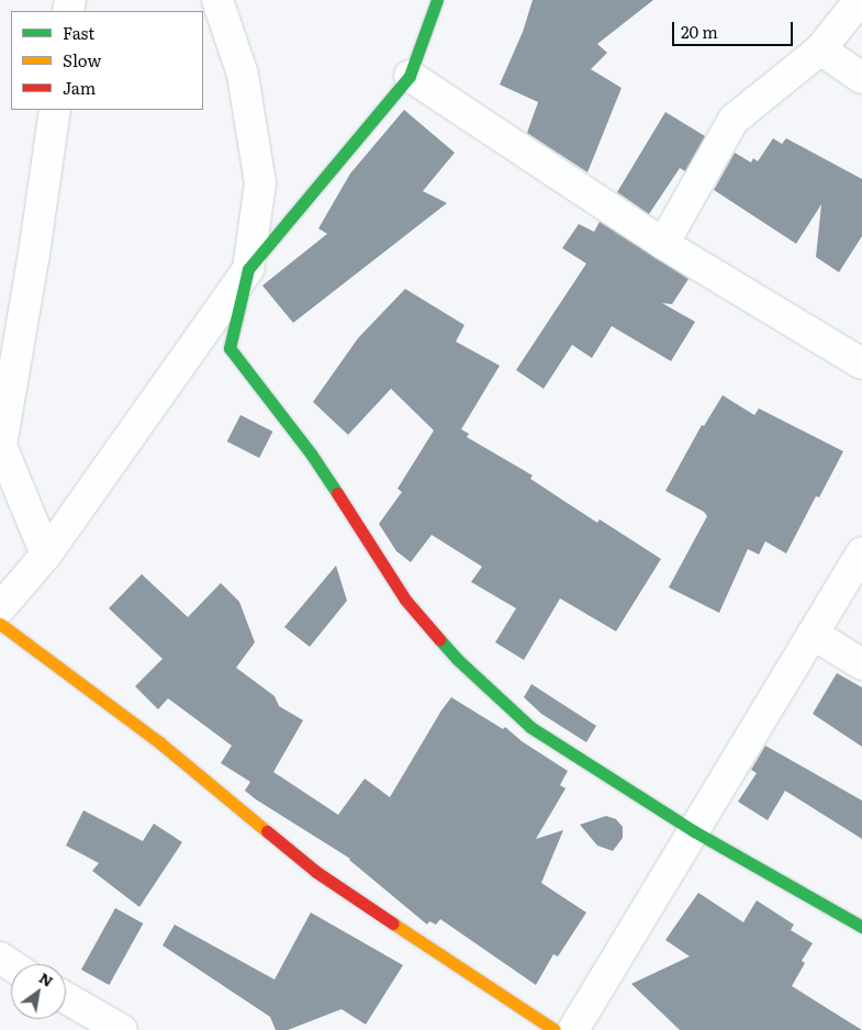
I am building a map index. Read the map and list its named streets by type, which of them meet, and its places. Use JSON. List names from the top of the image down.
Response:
{
  "legend": ["Fast", "Slow", "Jam"],
  "scale_bar": "20 m",
  "north": "top right"
}
